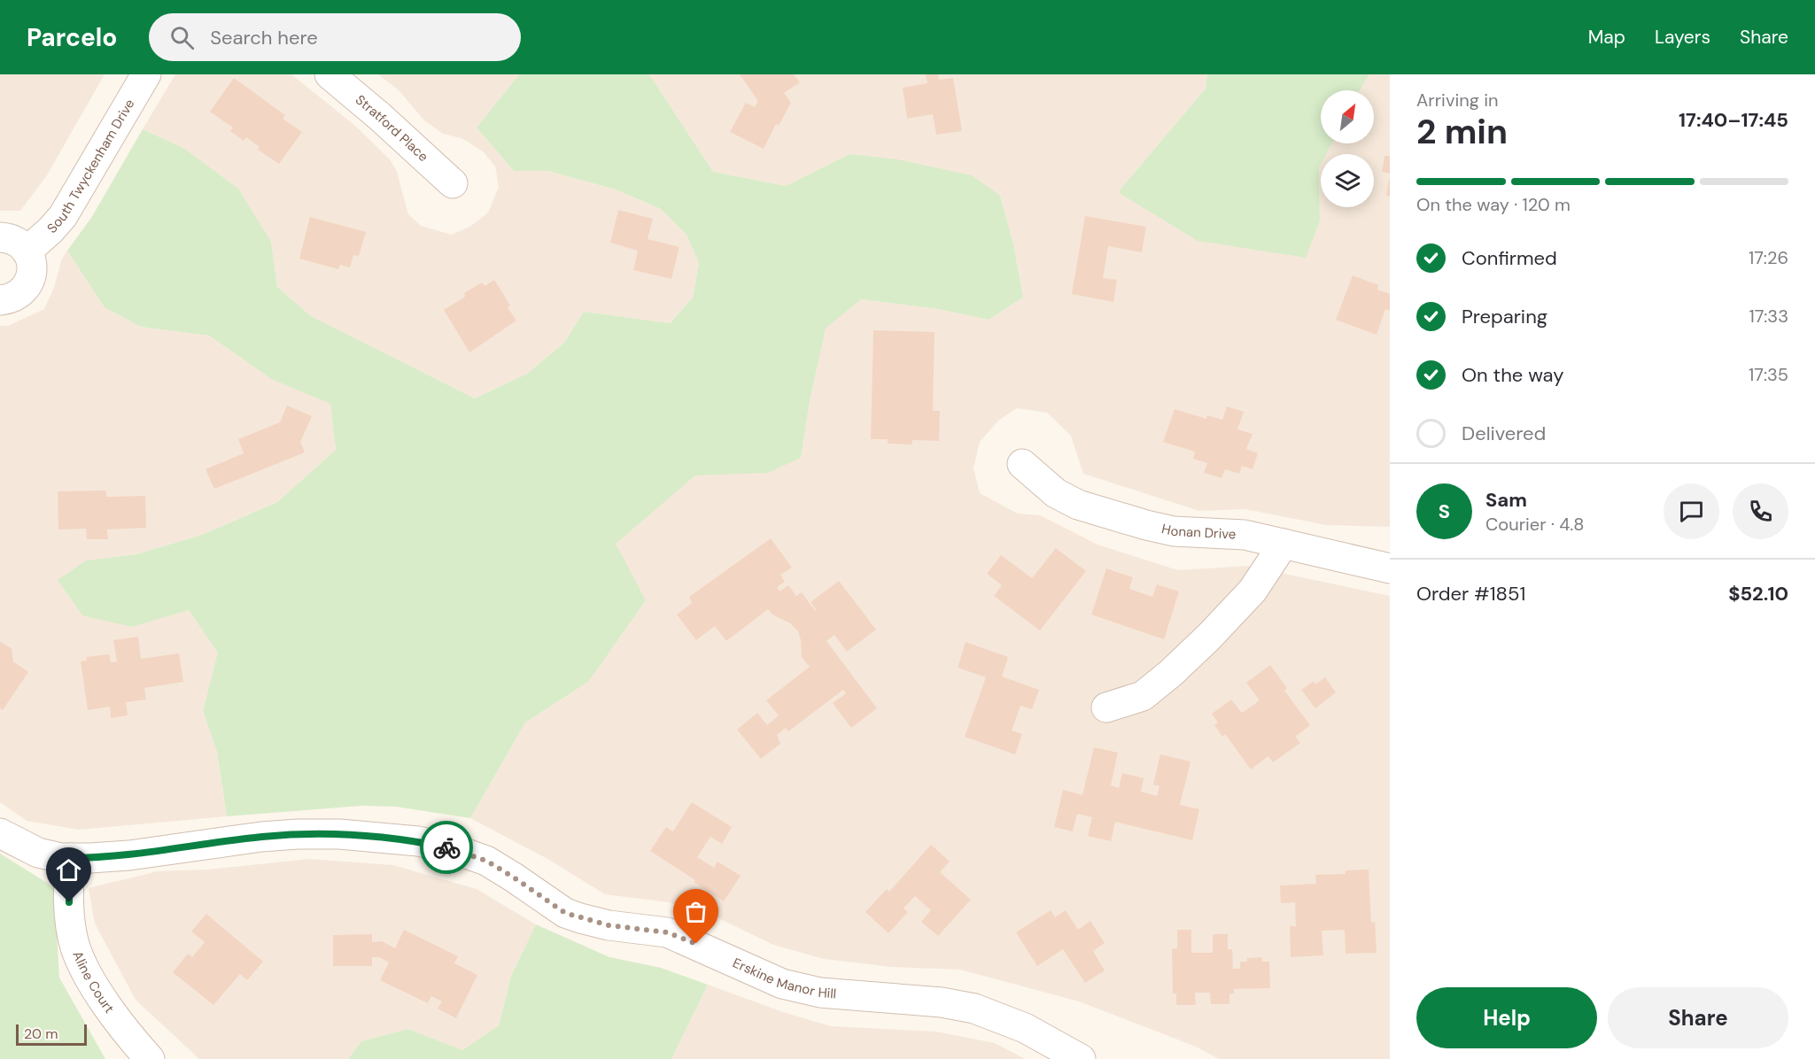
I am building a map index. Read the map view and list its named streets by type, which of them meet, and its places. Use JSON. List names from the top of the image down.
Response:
{
  "streets": {
    "street": [
      "Stratford Place",
      "South Twyckenham Drive",
      "Honan Drive",
      "Erskine Manor Hill",
      "Aline Court"
    ]
  },
  "crossings": [
    ["Erskine Manor Hill", "Aline Court"]
  ],
  "scale_bar": "20 m",
  "north": "top right",
  "page": {
    "header": "Parcelo",
    "search": "Search here",
    "nav": ["Map", "Layers", "Share"],
    "heading": ["2 min", "Arriving in", "17:40–17:45"],
    "panel": [
      "Sam",
      "Courier · 4.8",
      "Order #1851",
      "$52.10"
    ],
    "bar": "On the way · 120 m",
    "list": [
      ["Confirmed", "17:26"],
      ["Preparing", "17:33"],
      ["On the way", "17:35"],
      "Delivered"
    ],
    "round": "S",
    "buttons": ["Help", "Share"],
    "scale": "20 m"
  }
}
